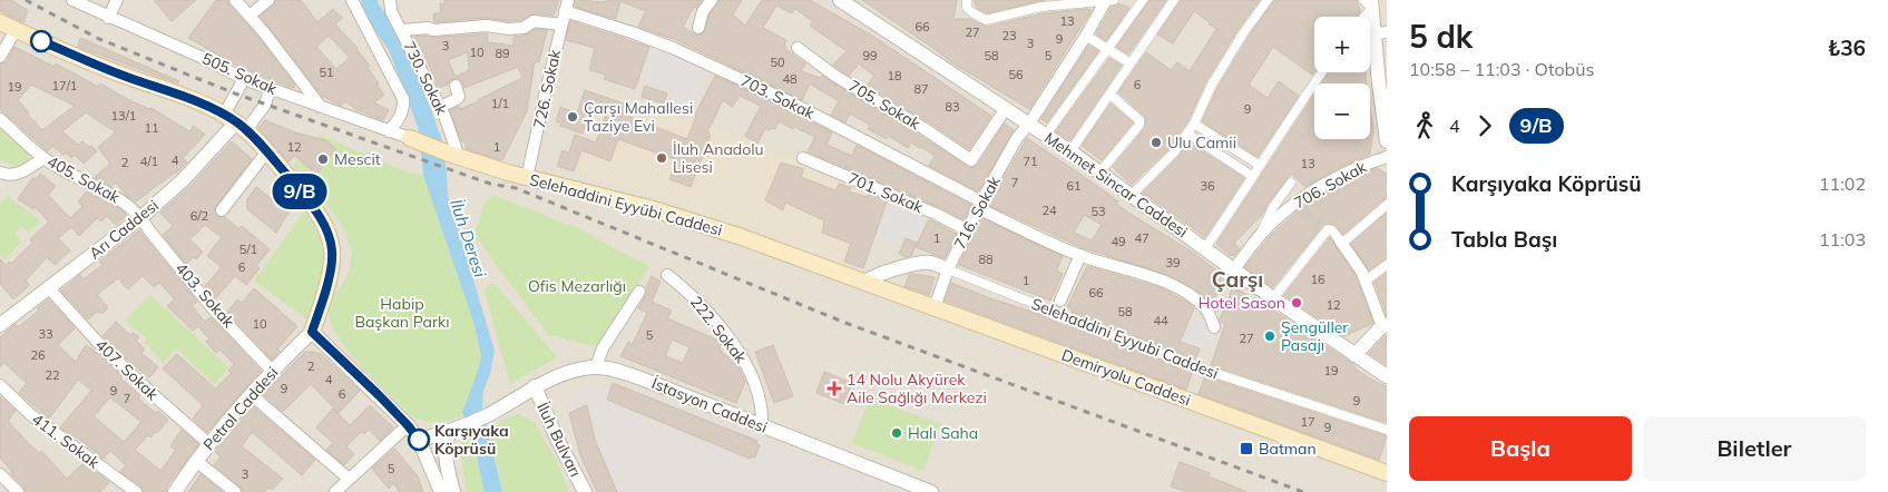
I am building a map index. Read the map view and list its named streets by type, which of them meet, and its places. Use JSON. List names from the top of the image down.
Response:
{
  "streets": {
    "main road": ["Selehaddini Eyyübi Caddesi", "Demiryolu Caddesi"],
    "street": [
      "505. Sokak",
      "730. Sokak",
      "726. Sokak",
      "703. Sokak",
      "705. Sokak",
      "405. Sokak",
      "Mehmet Sincar Caddesi",
      "706. Sokak",
      "701. Sokak",
      "716. Sokak",
      "Arı Caddesi",
      "403. Sokak",
      "222. Sokak",
      "Selehaddini Eyyubi Caddesi",
      "407. Sokak",
      "İstasyon Caddesi",
      "Petrol Caddesi",
      "İluh Bulvarı",
      "411. Sokak"
    ]
  },
  "crossings": [
    ["505. Sokak", "Selehaddini Eyyübi Caddesi"],
    ["730. Sokak", "Selehaddini Eyyübi Caddesi"],
    ["726. Sokak", "703. Sokak"],
    ["726. Sokak", "Selehaddini Eyyübi Caddesi"],
    ["703. Sokak", "716. Sokak"],
    ["705. Sokak", "Mehmet Sincar Caddesi"],
    ["405. Sokak", "Arı Caddesi"],
    ["405. Sokak", "403. Sokak"],
    ["Mehmet Sincar Caddesi", "706. Sokak"],
    ["Mehmet Sincar Caddesi", "716. Sokak"],
    ["701. Sokak", "716. Sokak"],
    ["Selehaddini Eyyübi Caddesi", "Selehaddini Eyyubi Caddesi"],
    ["Selehaddini Eyyübi Caddesi", "Demiryolu Caddesi"],
    ["716. Sokak", "Selehaddini Eyyubi Caddesi"],
    ["716. Sokak", "Demiryolu Caddesi"],
    ["Arı Caddesi", "403. Sokak"],
    ["Arı Caddesi", "407. Sokak"],
    ["403. Sokak", "Petrol Caddesi"],
    ["222. Sokak", "İstasyon Caddesi"],
    ["Selehaddini Eyyubi Caddesi", "Demiryolu Caddesi"],
    ["407. Sokak", "Petrol Caddesi"],
    ["İstasyon Caddesi", "İluh Bulvarı"]
  ],
  "districts": ["Çarşı"],
  "water": ["İluh Deresi"],
  "parks": ["Ofis Mezarlığı", "Habip Başkan Parkı"],
  "places": {
    "other": [
      "Çarşı Mahallesi Taziye Evi",
      "Ulu Camii",
      "İluh Anadolu Lisesi",
      "Mescit",
      "Hotel Sason",
      "Şengüller Pasajı",
      "Halı Saha",
      "Karşıyaka Köprüsü"
    ],
    "health": ["14 Nolu Akyürek Aile Sağlığı Merkezi"],
    "transit": ["Batman"]
  },
  "lines": ["bus line 9/B"],
  "house_numbers": [
    "13",
    "66",
    "27",
    "23",
    "9",
    "3",
    "3",
    "10",
    "89",
    "99",
    "58",
    "5",
    "50",
    "51",
    "56",
    "18",
    "48",
    "6",
    "17/1",
    "19",
    "87",
    "1/1",
    "83",
    "9",
    "13/1",
    "11",
    "12",
    "1",
    "4",
    "4/1",
    "71",
    "2",
    "13",
    "7",
    "61",
    "36",
    "24",
    "53",
    "6/2",
    "1",
    "47",
    "49",
    "5/1",
    "88",
    "39",
    "6",
    "16",
    "1",
    "66",
    "12",
    "58",
    "44",
    "10",
    "33",
    "5",
    "27",
    "26",
    "2",
    "19",
    "22",
    "4",
    "9",
    "9",
    "6",
    "7",
    "9",
    "17",
    "9",
    "5",
    "3"
  ],
  "page": {
    "on_map": "9/B",
    "heading": ["5 dk", "10:58 – 11:03 · Otobüs", "₺36"],
    "map_buttons": ["+", "−"],
    "legs": ["4", "9/B"],
    "list": [
      {
        "name": "Karşıyaka Köprüsü",
        "value": "11:02"
      },
      {
        "name": "Tabla Başı",
        "value": "11:03"
      }
    ],
    "buttons": ["Başla", "Biletler"]
  }
}
